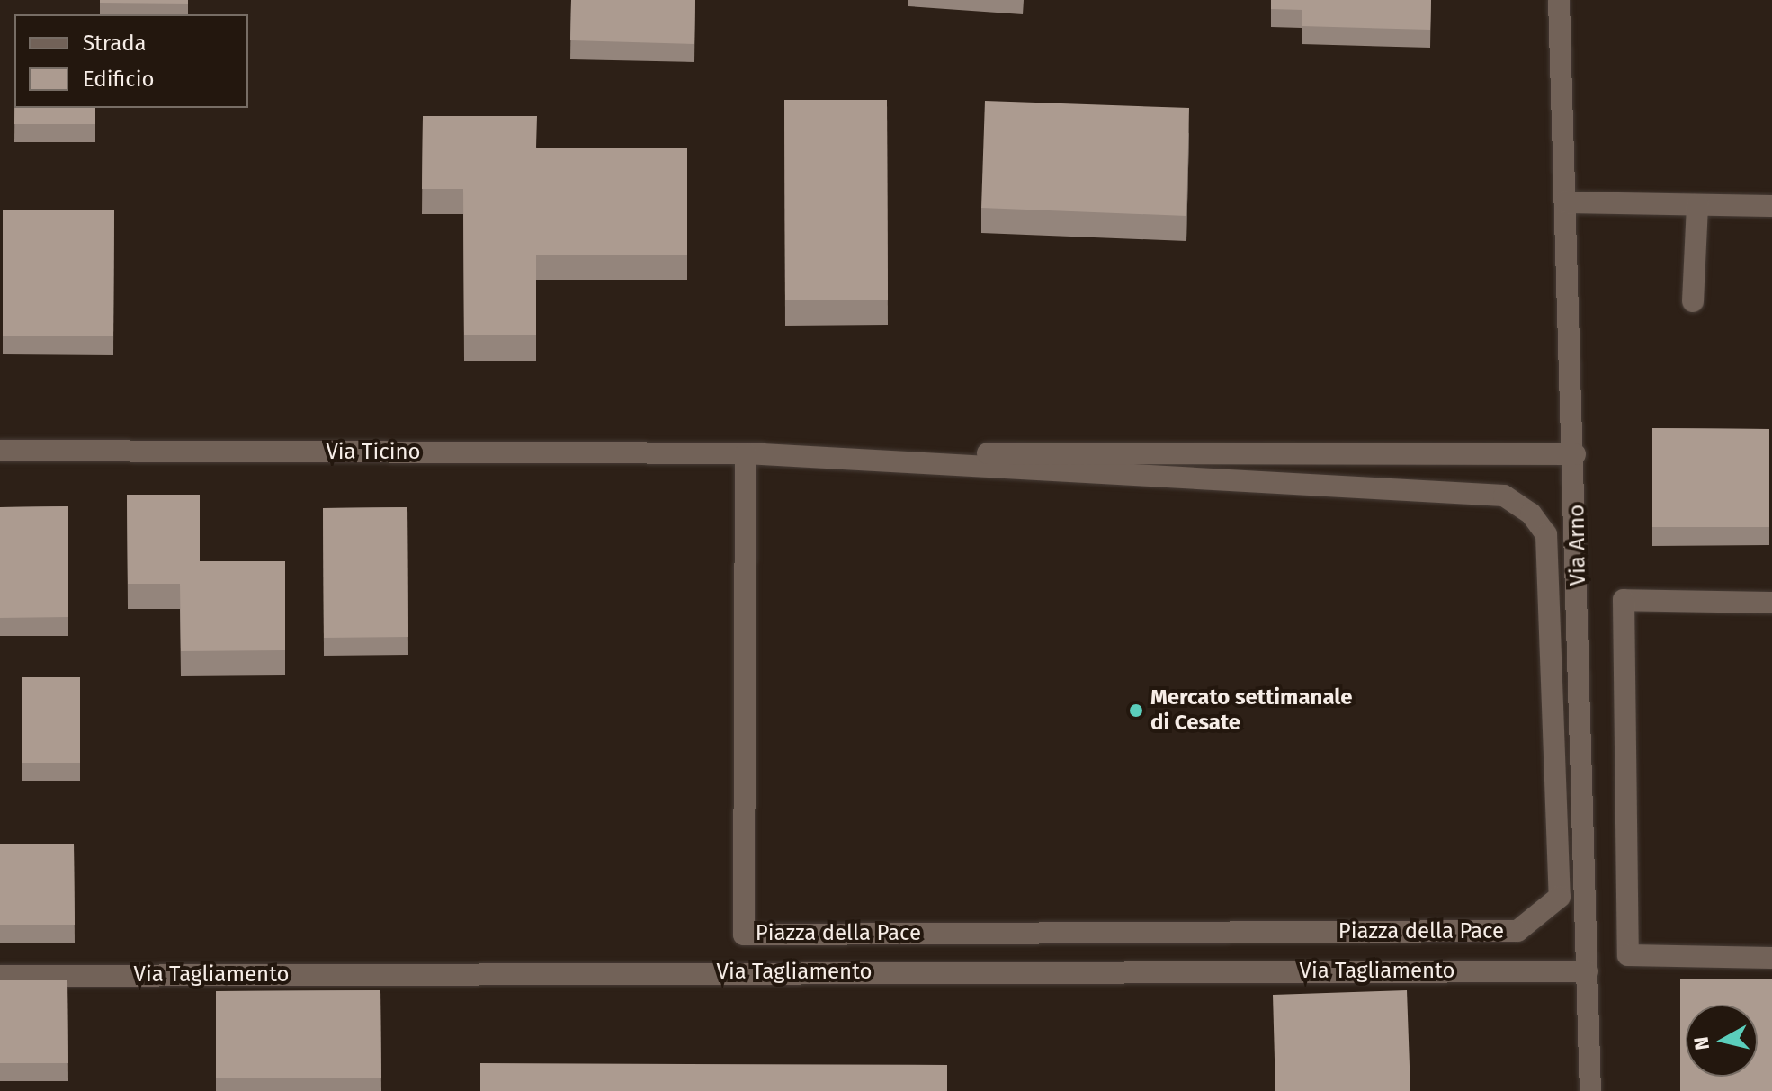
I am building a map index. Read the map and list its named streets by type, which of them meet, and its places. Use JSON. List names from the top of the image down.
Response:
{
  "streets": {
    "street": [
      "Via Ticino",
      "Via Arno",
      "Piazza della Pace",
      "Via Tagliamento"
    ]
  },
  "crossings": [
    ["Via Ticino", "Piazza della Pace"],
    ["Via Arno", "Via Tagliamento"]
  ],
  "places": ["Mercato settimanale di Cesate"],
  "legend": ["Strada", "Edificio"],
  "north": "left"
}
